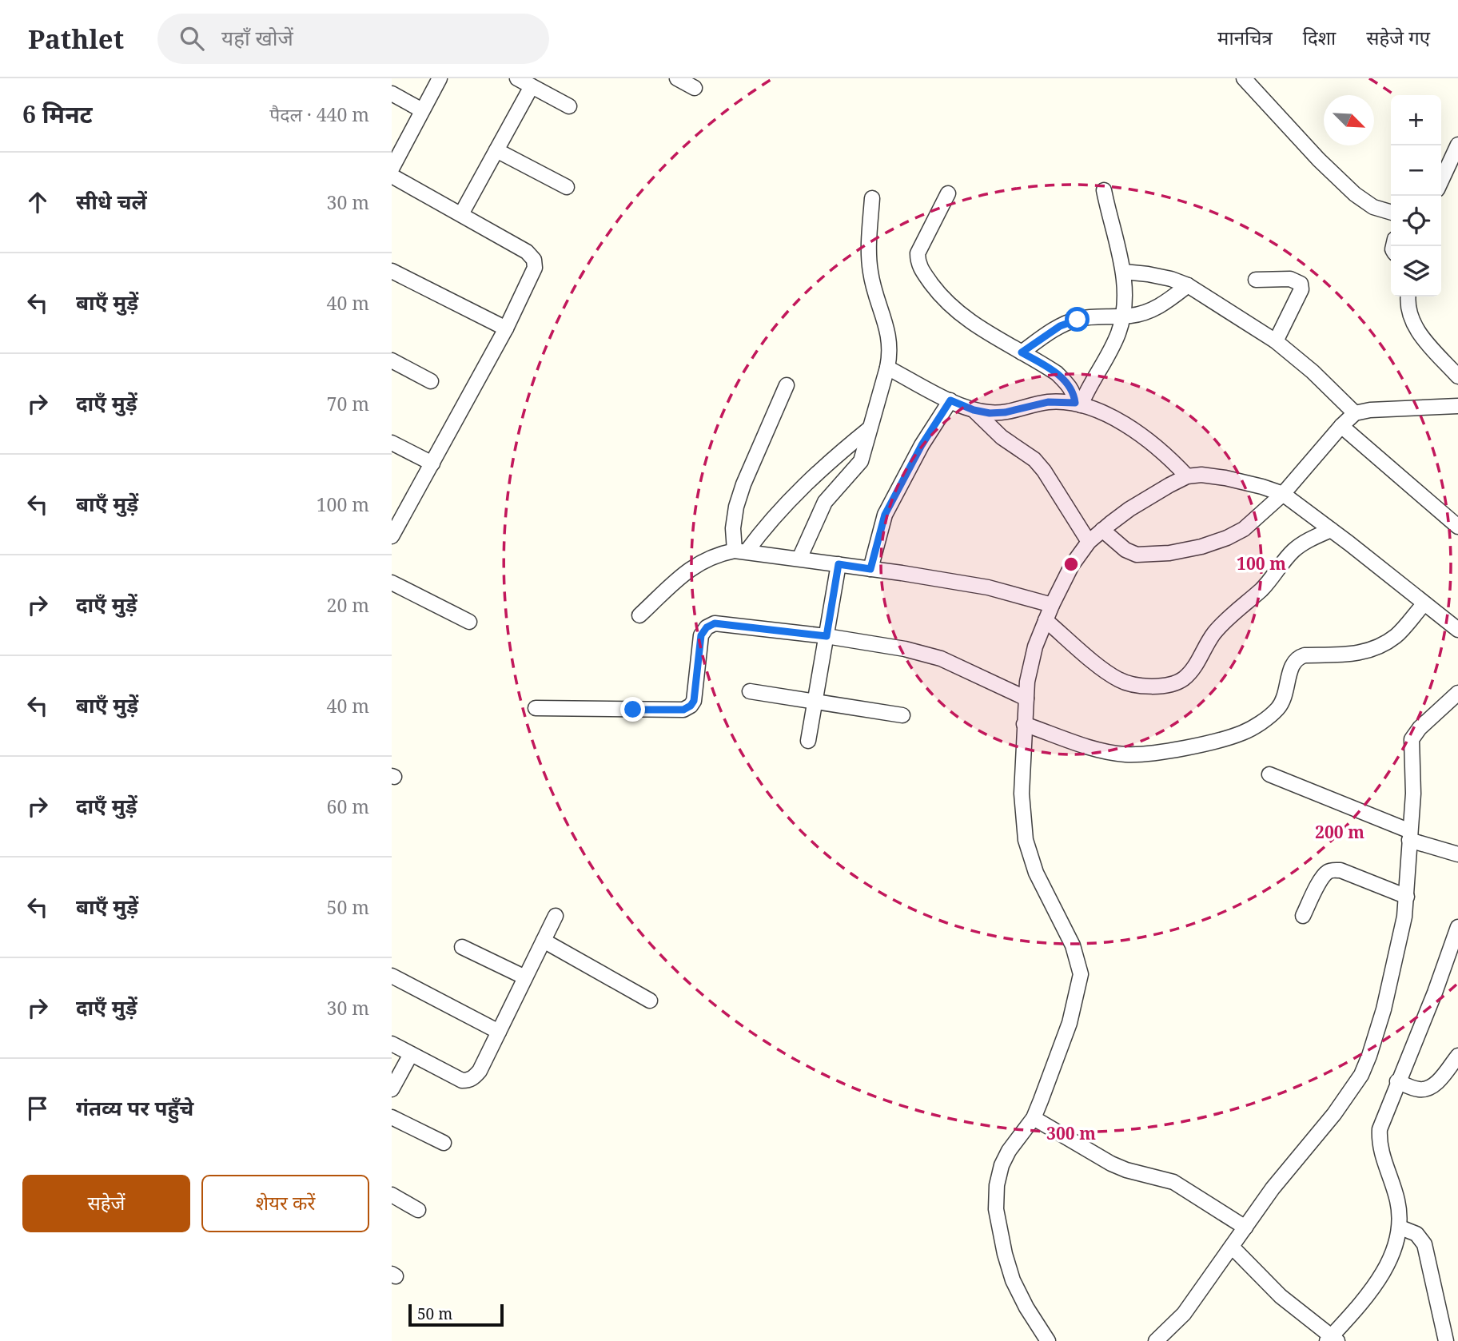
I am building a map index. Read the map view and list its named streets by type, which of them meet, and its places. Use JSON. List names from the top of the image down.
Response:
{
  "scale_bar": "50 m",
  "north": "bottom right",
  "page": {
    "header": "Pathlet",
    "search": "यहाँ खोजें",
    "nav": ["मानचित्र", "दिशा", "सहेजे गए"],
    "heading": ["6 मिनट", "पैदल · 440 m"],
    "map_buttons": ["+", "−"],
    "list": [
      ["सीधे चलें", "30 m"],
      ["बाएँ मुड़ें", "40 m"],
      ["दाएँ मुड़ें", "70 m"],
      ["बाएँ मुड़ें", "100 m"],
      ["दाएँ मुड़ें", "20 m"],
      ["बाएँ मुड़ें", "40 m"],
      ["दाएँ मुड़ें", "60 m"],
      ["बाएँ मुड़ें", "50 m"],
      ["दाएँ मुड़ें", "30 m"],
      "गंतव्य पर पहुँचे"
    ],
    "buttons": ["सहेजें", "शेयर करें"],
    "scale": "50 m"
  },
  "rings": ["100 m", "200 m", "300 m"]
}
